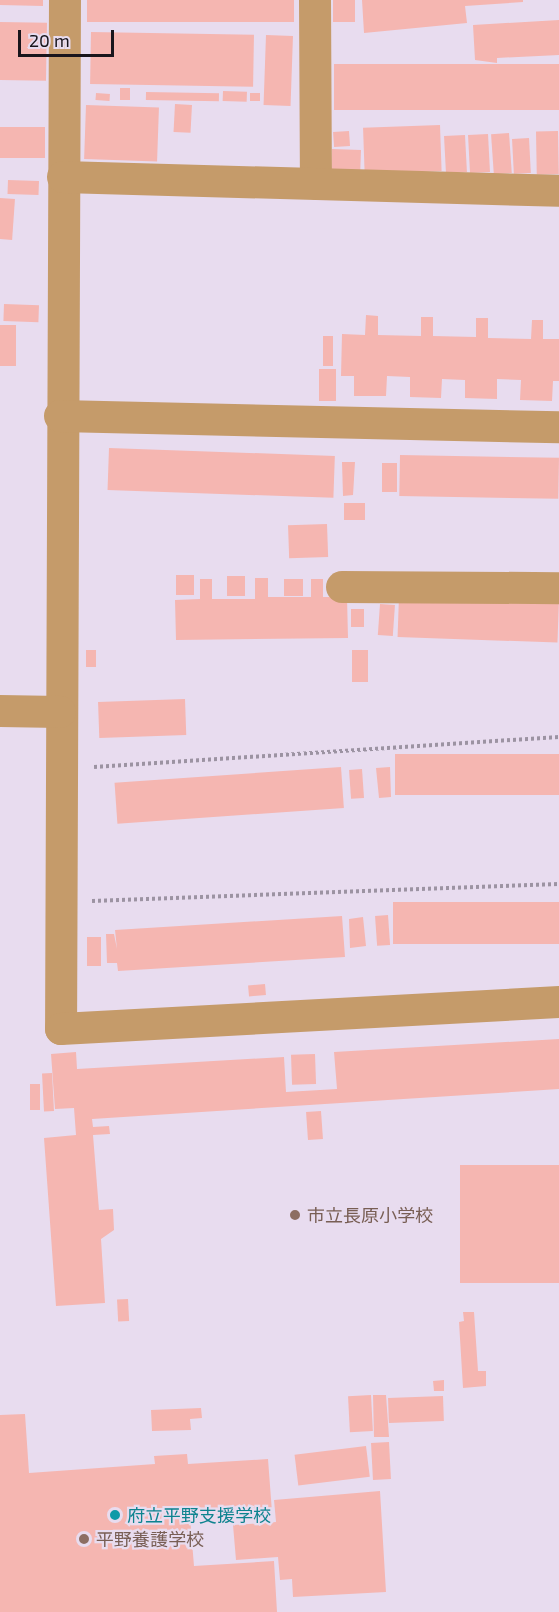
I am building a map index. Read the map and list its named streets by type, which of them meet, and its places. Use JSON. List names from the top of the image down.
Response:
{
  "places": ["市立長原小学校", "府立平野支援学校", "平野養護学校"],
  "scale_bar": "20 m"
}
